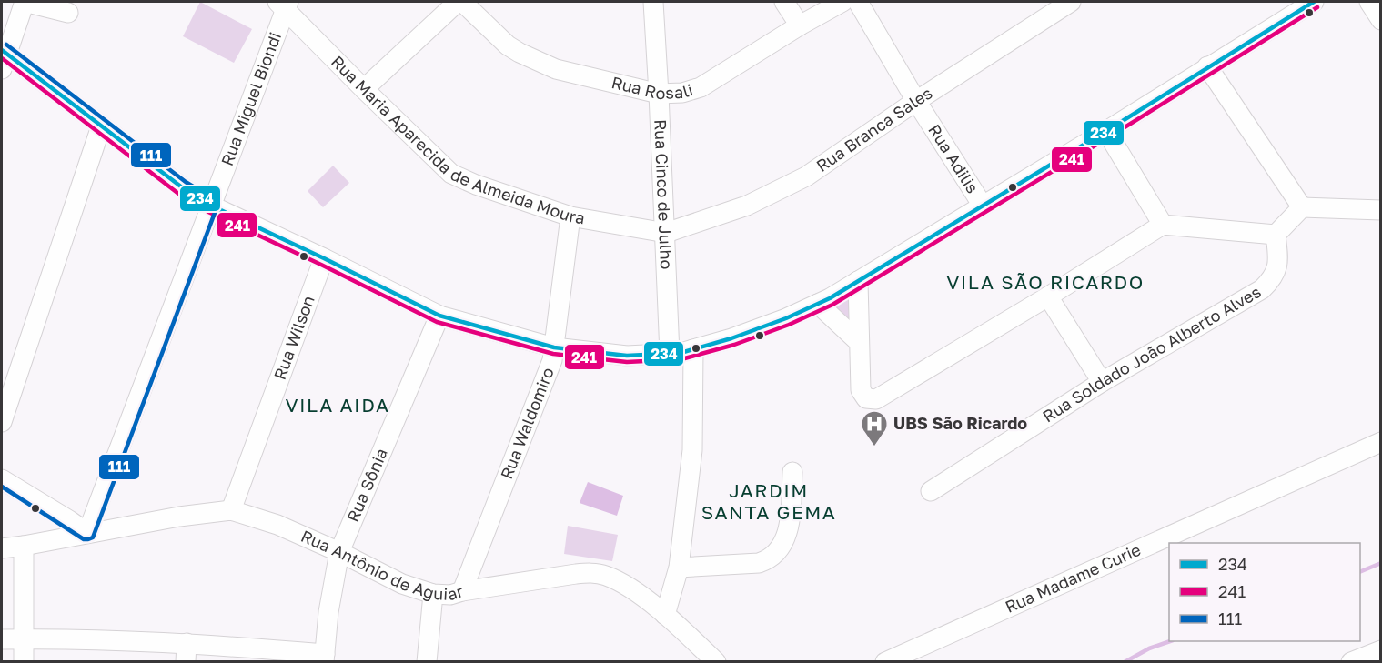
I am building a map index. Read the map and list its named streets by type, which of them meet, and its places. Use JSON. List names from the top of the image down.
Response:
{
  "streets": {
    "street": [
      "Rua Rosali",
      "Rua Miguel Biondi",
      "Rua Branca Sales",
      "Rua Maria Aparecida de Almeida Moura",
      "Rua Adilis",
      "Rua Cinco de Julho",
      "Rua Wilson",
      "Rua Soldado João Alberto Alves",
      "Rua Waldomiro",
      "Rua Sônia",
      "Rua Antônio de Aguiar",
      "Rua Madame Curie"
    ]
  },
  "crossings": [
    ["Rua Rosali", "Rua Cinco de Julho"],
    ["Rua Miguel Biondi", "Rua Maria Aparecida de Almeida Moura"],
    ["Rua Miguel Biondi", "Rua Antônio de Aguiar"],
    ["Rua Branca Sales", "Rua Maria Aparecida de Almeida Moura"],
    ["Rua Branca Sales", "Rua Adilis"],
    ["Rua Branca Sales", "Rua Cinco de Julho"],
    ["Rua Maria Aparecida de Almeida Moura", "Rua Cinco de Julho"],
    ["Rua Maria Aparecida de Almeida Moura", "Rua Waldomiro"],
    ["Rua Wilson", "Rua Antônio de Aguiar"],
    ["Rua Waldomiro", "Rua Antônio de Aguiar"],
    ["Rua Sônia", "Rua Antônio de Aguiar"]
  ],
  "districts": ["VILA SÃO RICARDO", "VILA AIDA", "JARDIM SANTA GEMA"],
  "places": {
    "hospital": ["UBS São Ricardo"]
  },
  "lines": ["transit line 234", "transit line 241", "transit line 111"],
  "legend": ["234", "241", "111"]
}
